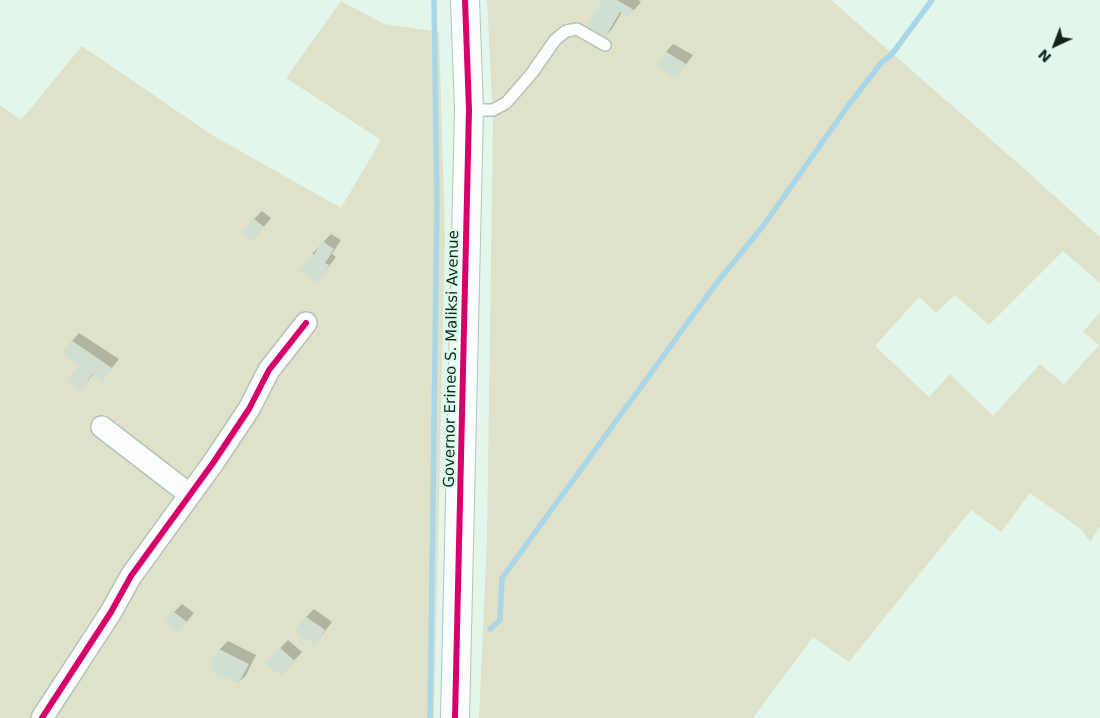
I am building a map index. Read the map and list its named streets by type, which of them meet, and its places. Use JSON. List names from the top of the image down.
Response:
{
  "streets": {
    "main road": ["Governor Erineo S. Maliksi Avenue"]
  },
  "north": "bottom left"
}
